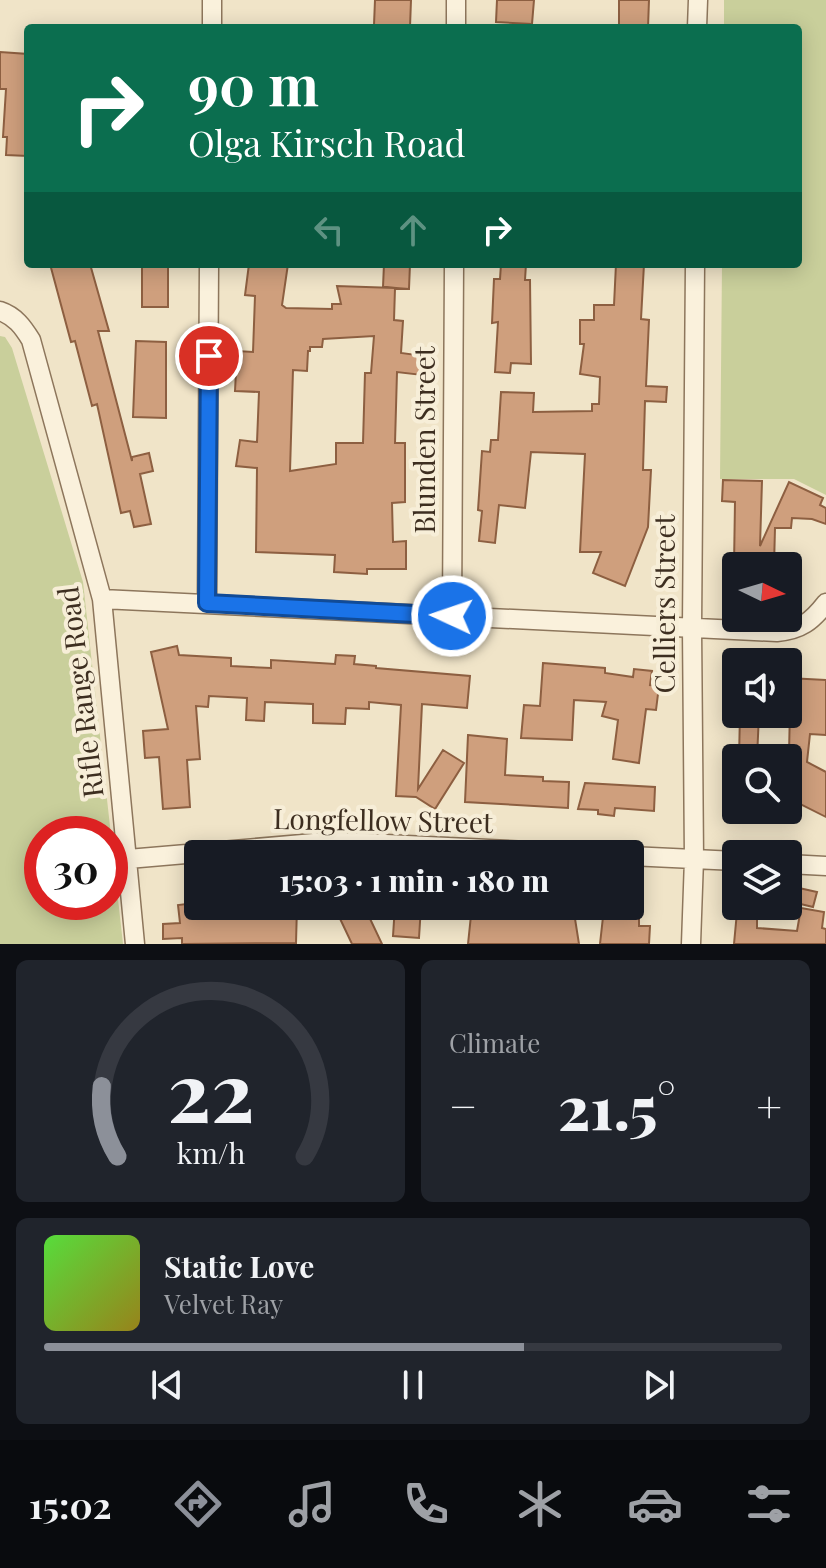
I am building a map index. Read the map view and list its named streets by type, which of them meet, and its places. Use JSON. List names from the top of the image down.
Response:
{
  "streets": {
    "street": [
      "Blunden Street",
      "Celliers Street",
      "Rifle Range Road",
      "Longfellow Street"
    ]
  },
  "crossings": [
    ["Rifle Range Road", "Longfellow Street"]
  ],
  "north": "right",
  "page": {
    "turn": ["90 m", "Olga Kirsch Road"],
    "limit": "30",
    "trip": "15:03 · 1 min · 180 m",
    "tile": "Climate",
    "heat": ["−", "21.5°", "+"],
    "song": ["Static Love", "Velvet Ray"],
    "tabs": "15:02",
    "gauge": ["22", "km/h"]
  }
}
